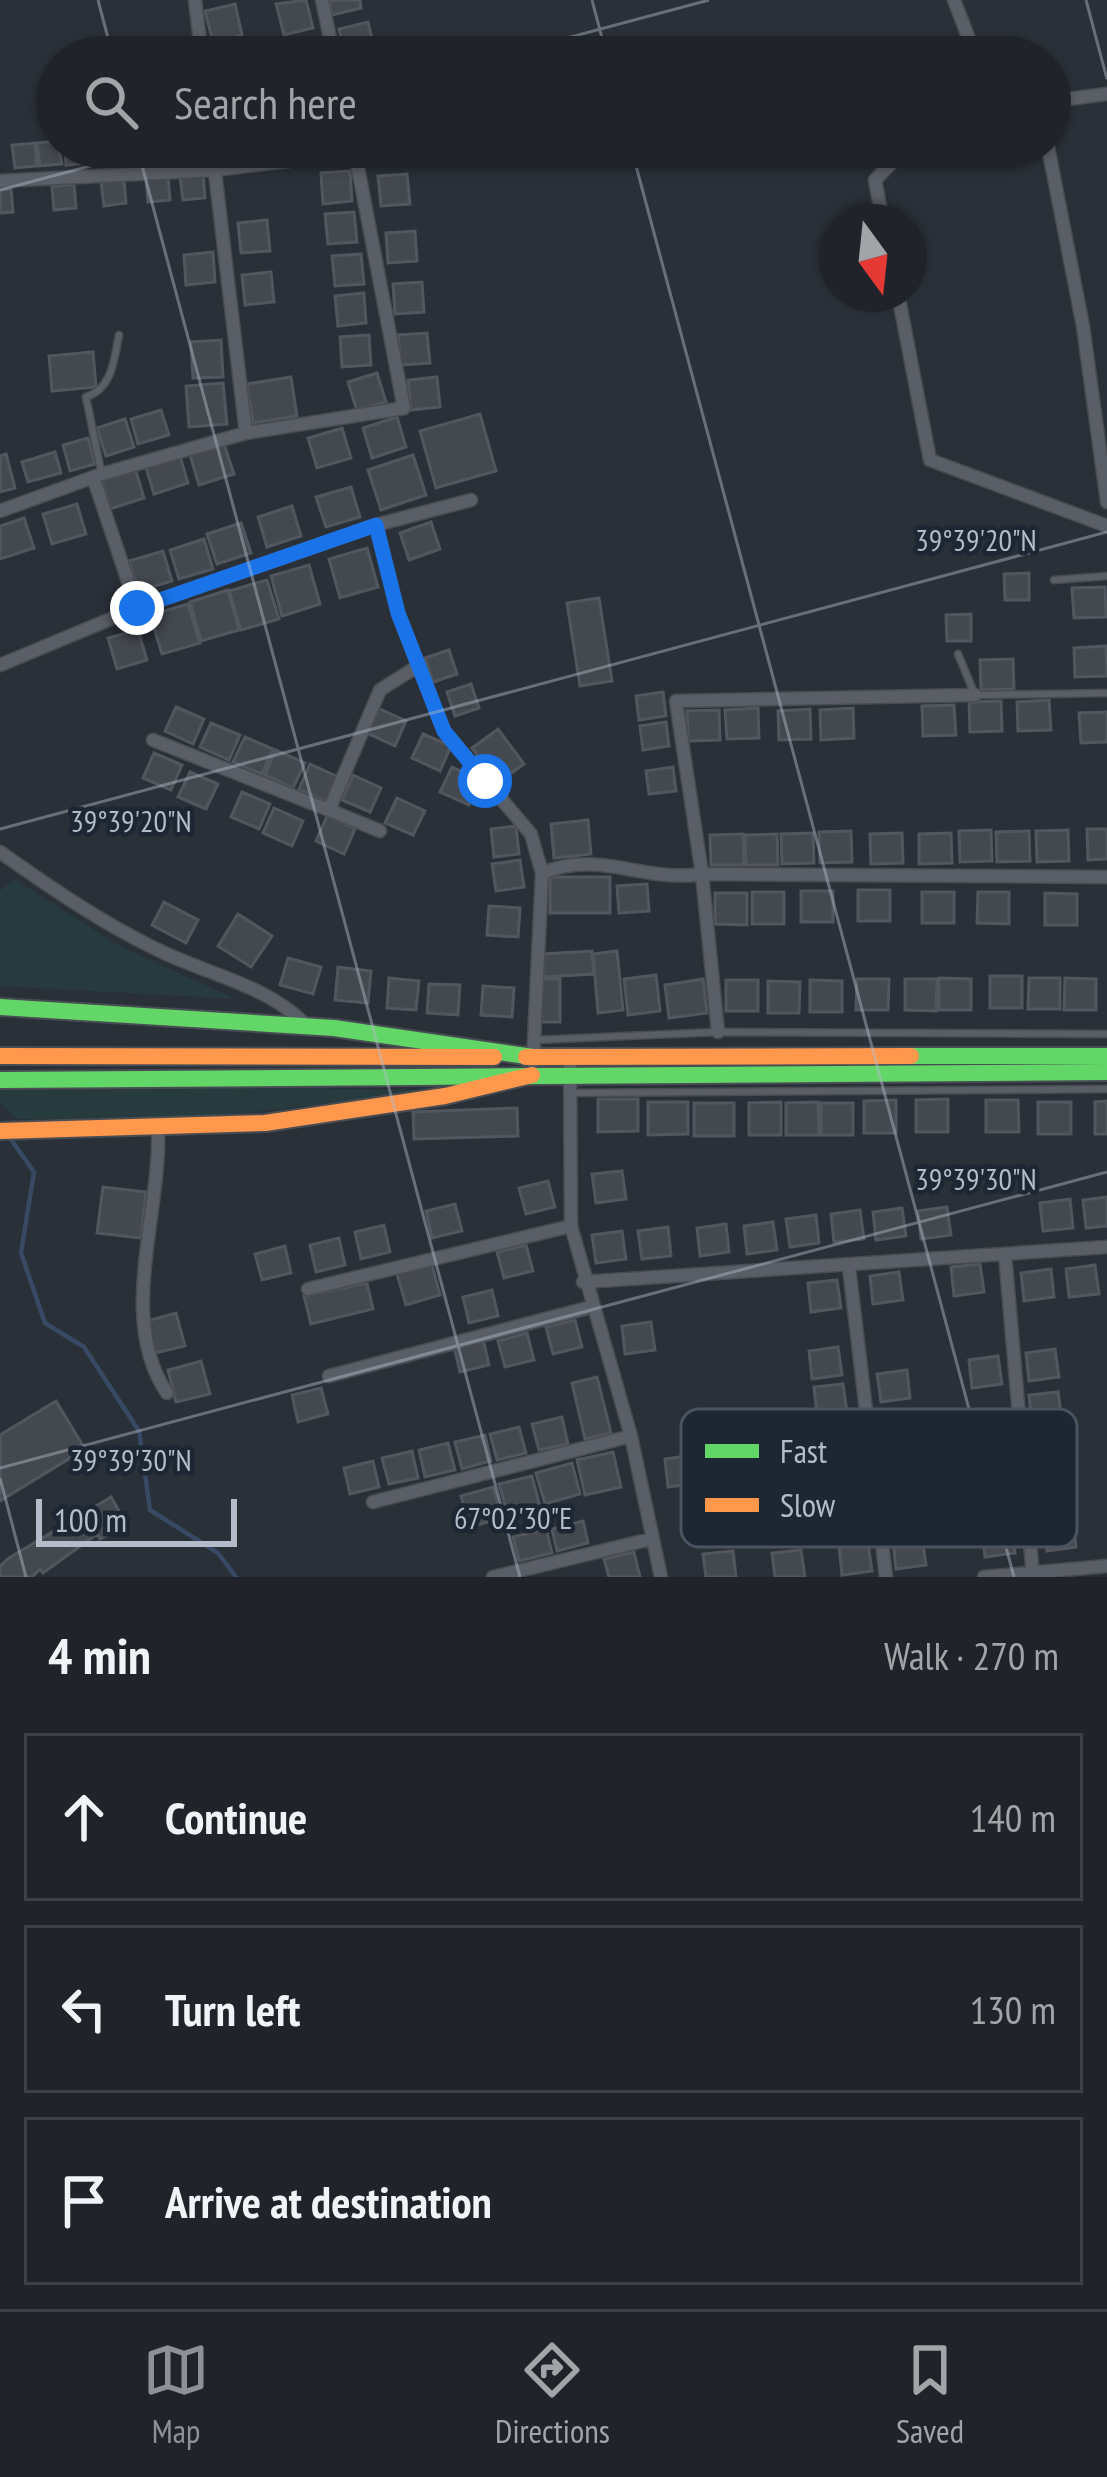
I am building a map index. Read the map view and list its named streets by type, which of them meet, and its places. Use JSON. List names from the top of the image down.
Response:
{
  "legend": ["Fast", "Slow"],
  "scale_bar": "100 m",
  "north": "bottom",
  "page": {
    "search": "Search here",
    "scale": "100 m",
    "heading": ["4 min", "Walk · 270 m"],
    "list": [
      ["Continue", "140 m"],
      ["Turn left", "130 m"],
      "Arrive at destination"
    ],
    "nav": ["Map", "Directions", "Saved"]
  },
  "coordinates": ["39°39'20\"N", "39°39'30\"N", "67°02'30\"E"]
}
